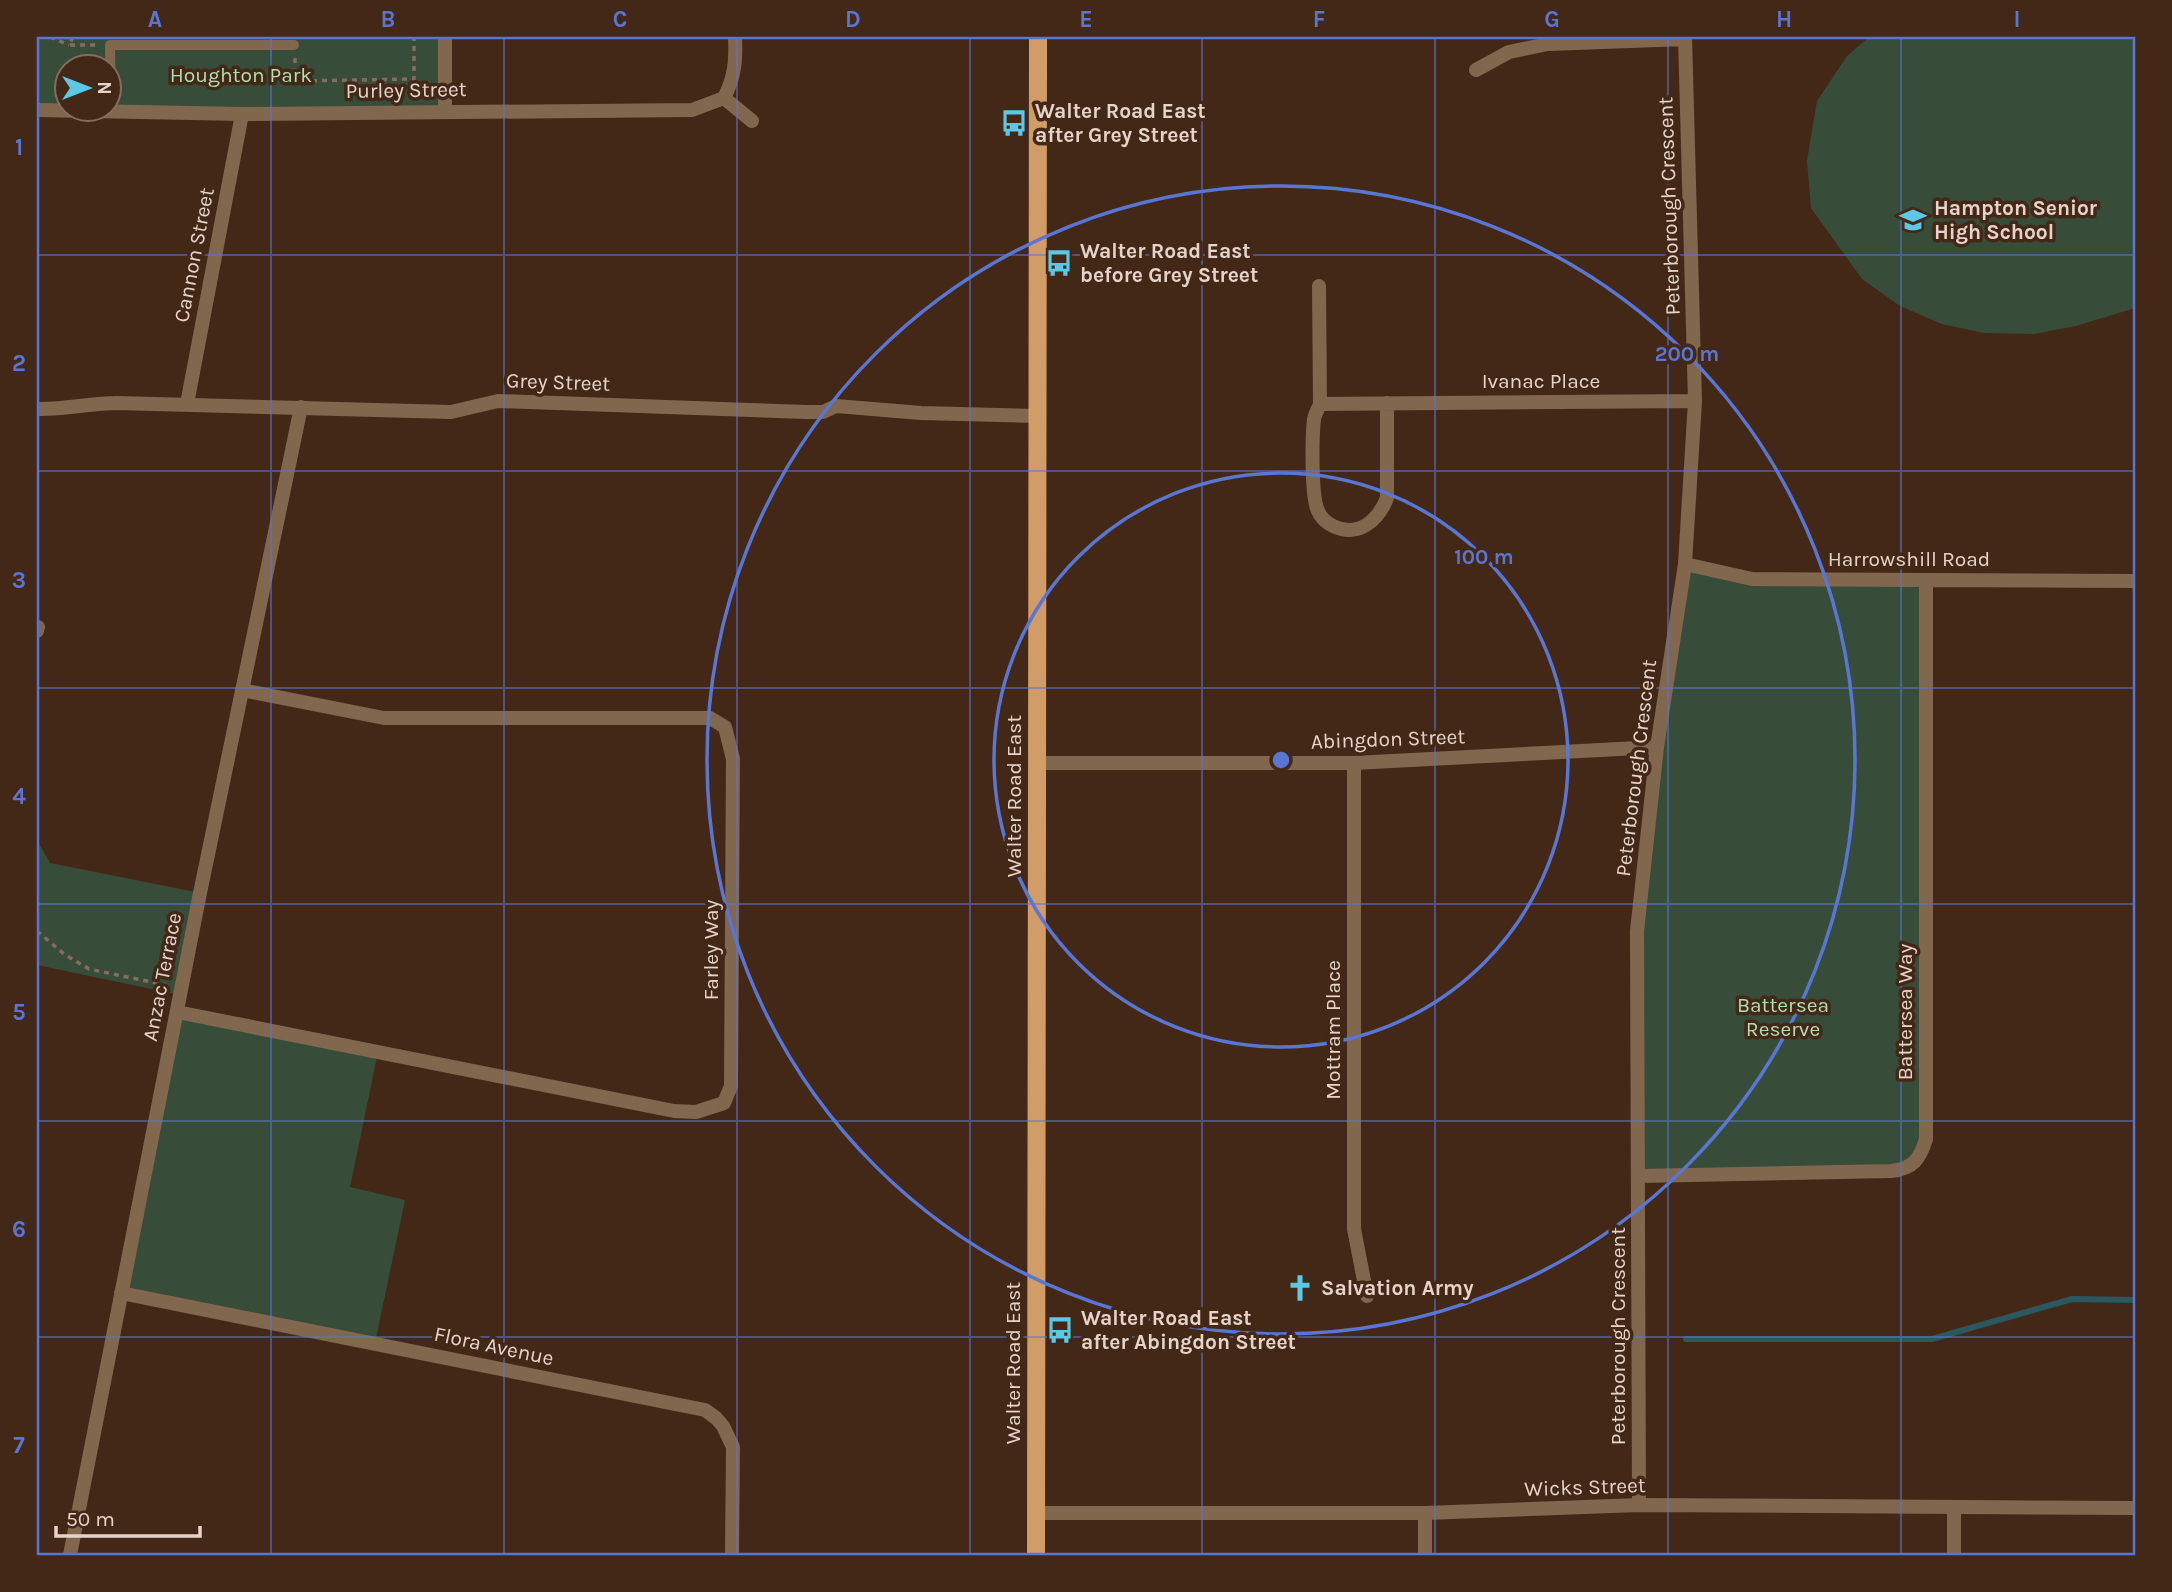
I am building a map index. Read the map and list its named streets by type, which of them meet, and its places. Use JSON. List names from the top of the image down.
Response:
{
  "streets": {
    "main road": ["Walter Road East"],
    "street": [
      "Purley Street",
      "Peterborough Crescent",
      "Cannon Street",
      "Ivanac Place",
      "Grey Street",
      "Harrowshill Road",
      "Abingdon Street",
      "Farley Way",
      "Anzac Terrace",
      "Battersea Way",
      "Mottram Place",
      "Flora Avenue",
      "Wicks Street"
    ]
  },
  "crossings": [
    ["Purley Street", "Cannon Street"],
    ["Peterborough Crescent", "Ivanac Place"],
    ["Peterborough Crescent", "Harrowshill Road"],
    ["Peterborough Crescent", "Abingdon Street"],
    ["Peterborough Crescent", "Battersea Way"],
    ["Peterborough Crescent", "Wicks Street"],
    ["Cannon Street", "Grey Street"],
    ["Grey Street", "Walter Road East"],
    ["Grey Street", "Anzac Terrace"],
    ["Harrowshill Road", "Battersea Way"],
    ["Abingdon Street", "Walter Road East"],
    ["Abingdon Street", "Mottram Place"],
    ["Walter Road East", "Wicks Street"],
    ["Farley Way", "Anzac Terrace"],
    ["Anzac Terrace", "Flora Avenue"]
  ],
  "parks": ["Houghton Park", "Battersea Reserve"],
  "places": {
    "bus stop": ["Walter Road East after Grey Street", "Walter Road East before Grey Street", "Walter Road East after Abingdon Street"],
    "school or university": ["Hampton Senior High School"],
    "church": ["Salvation Army"]
  },
  "scale_bar": "50 m",
  "north": "right",
  "grid": {
    "columns": [
      "A",
      "B",
      "C",
      "D",
      "E",
      "F",
      "G",
      "H",
      "I"
    ],
    "rows": [
      "1",
      "2",
      "3",
      "4",
      "5",
      "6",
      "7"
    ]
  },
  "rings": ["200 m", "100 m"]
}
